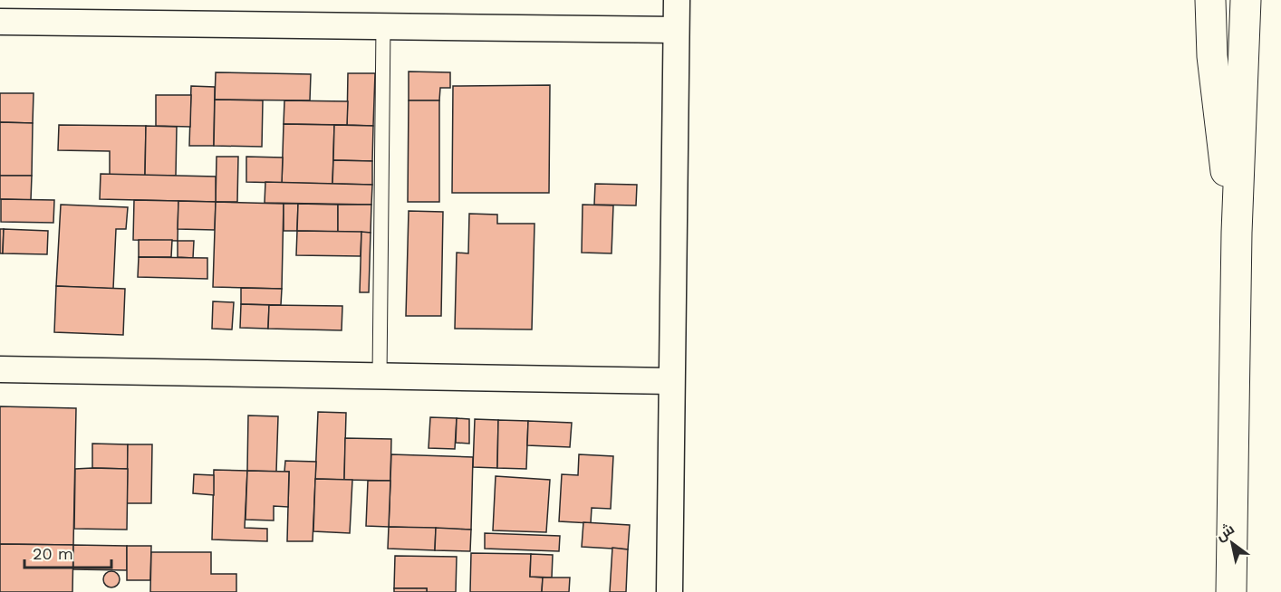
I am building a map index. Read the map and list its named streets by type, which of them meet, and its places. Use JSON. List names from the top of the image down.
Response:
{
  "scale_bar": "20 m",
  "north": "top left"
}
